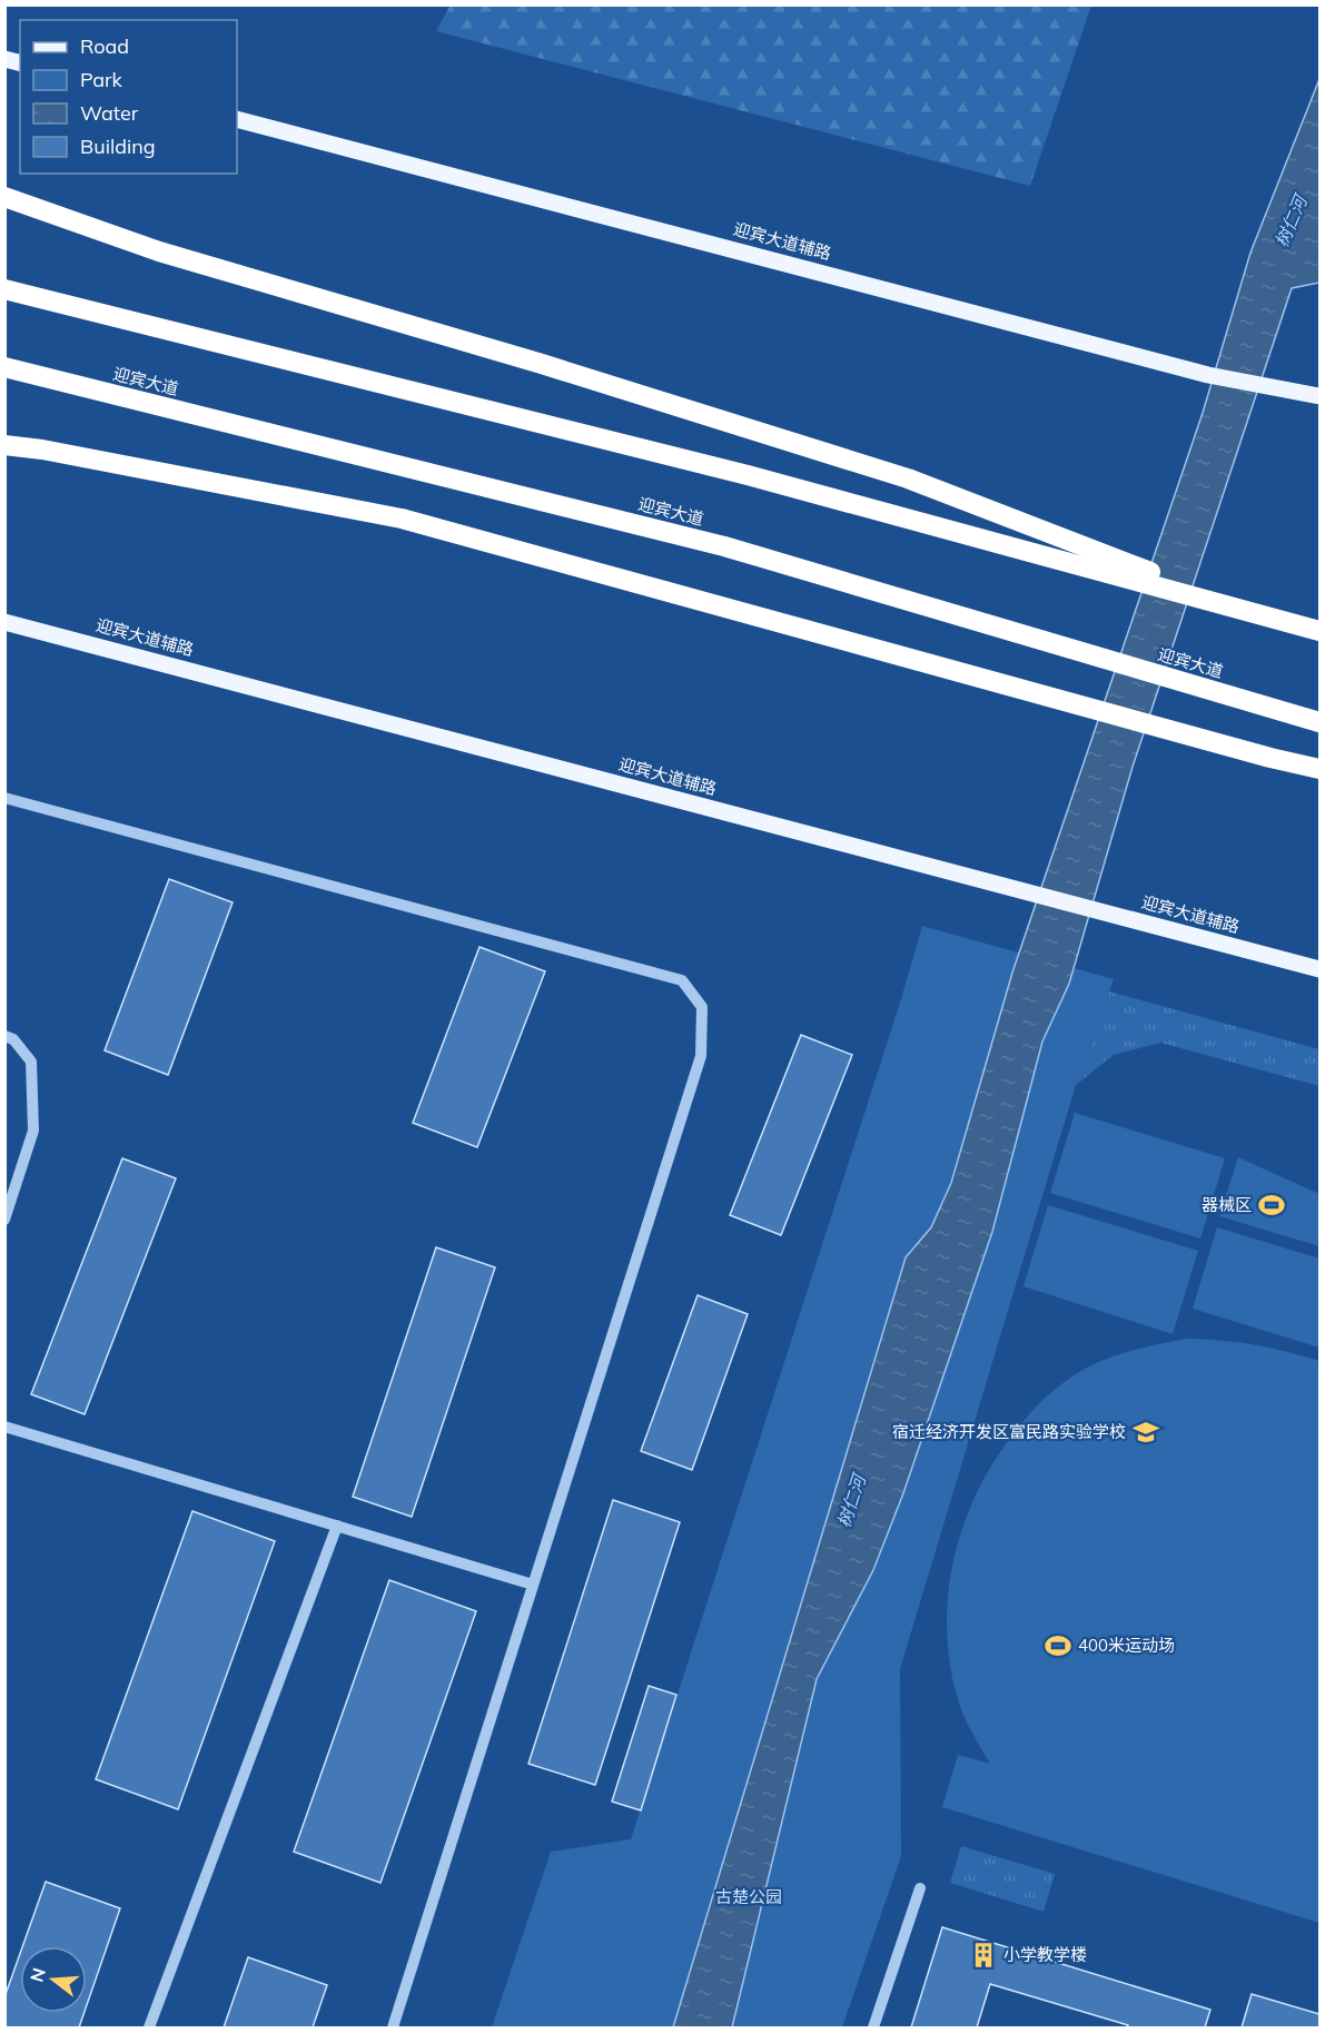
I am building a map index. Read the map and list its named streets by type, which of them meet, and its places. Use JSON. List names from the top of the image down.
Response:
{
  "streets": {
    "highway": ["迎宾大道"],
    "main road": ["迎宾大道辅路"]
  },
  "water": ["树仁河"],
  "parks": ["古楚公园"],
  "places": {
    "sports": ["器械区", "400米运动场"],
    "school or university": ["宿迁经济开发区富民路实验学校"],
    "building": ["小学教学楼"]
  },
  "legend": [
    "Road",
    "Park",
    "Water",
    "Building"
  ],
  "north": "left"
}
